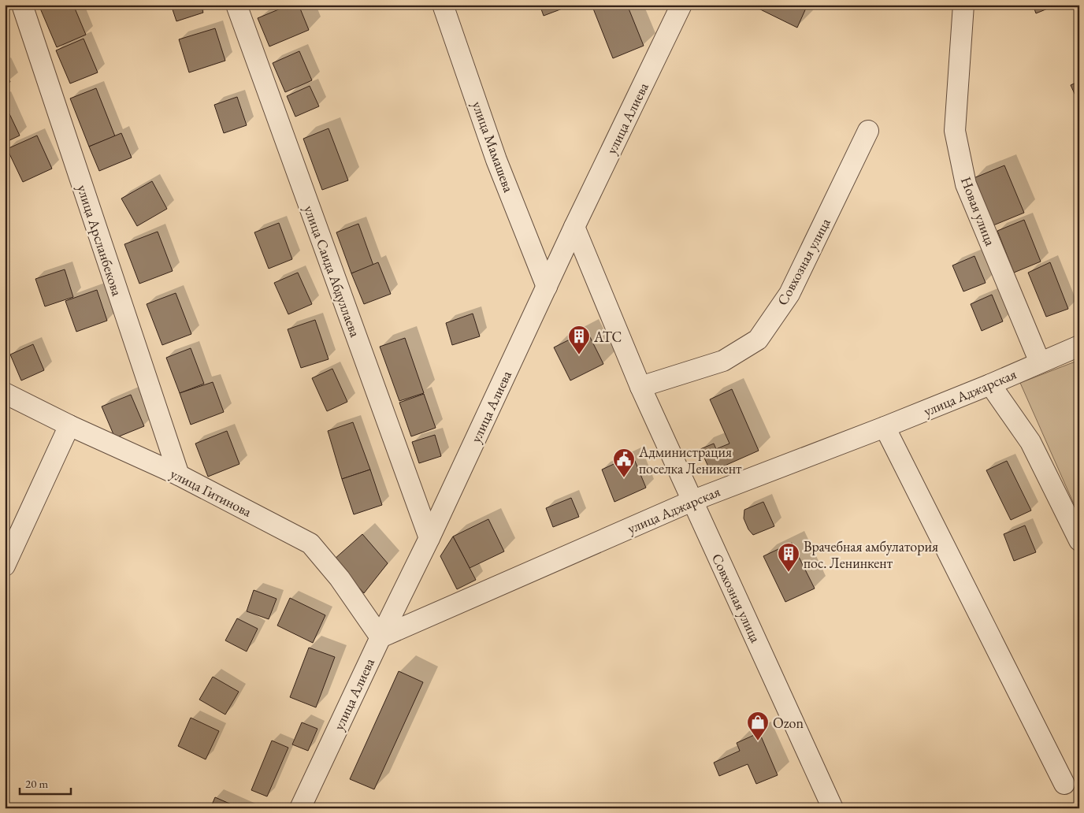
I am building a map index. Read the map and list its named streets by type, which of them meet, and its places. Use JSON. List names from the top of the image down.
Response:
{
  "streets": {
    "street": [
      "улица Алиева",
      "улица Мамашева",
      "Новая улица",
      "улица Арсланбекова",
      "Совхозная улица",
      "улица Саида Абдуллаева",
      "улица Аджарская",
      "улица Гитинова"
    ]
  },
  "crossings": [
    ["улица Алиева", "улица Мамашева"],
    ["улица Алиева", "Совхозная улица"],
    ["улица Алиева", "улица Саида Абдуллаева"],
    ["улица Алиева", "улица Аджарская"],
    ["улица Алиева", "улица Гитинова"],
    ["Новая улица", "улица Аджарская"],
    ["улица Арсланбекова", "улица Гитинова"],
    ["Совхозная улица", "улица Аджарская"],
    ["улица Аджарская", "улица Гитинова"]
  ],
  "places": {
    "building": ["АТС", "Врачебная амбулатория пос. Ленинкент"],
    "public building": ["Администрация поселка Леникент"],
    "shop": ["Ozon"]
  },
  "scale_bar": "20 m"
}
